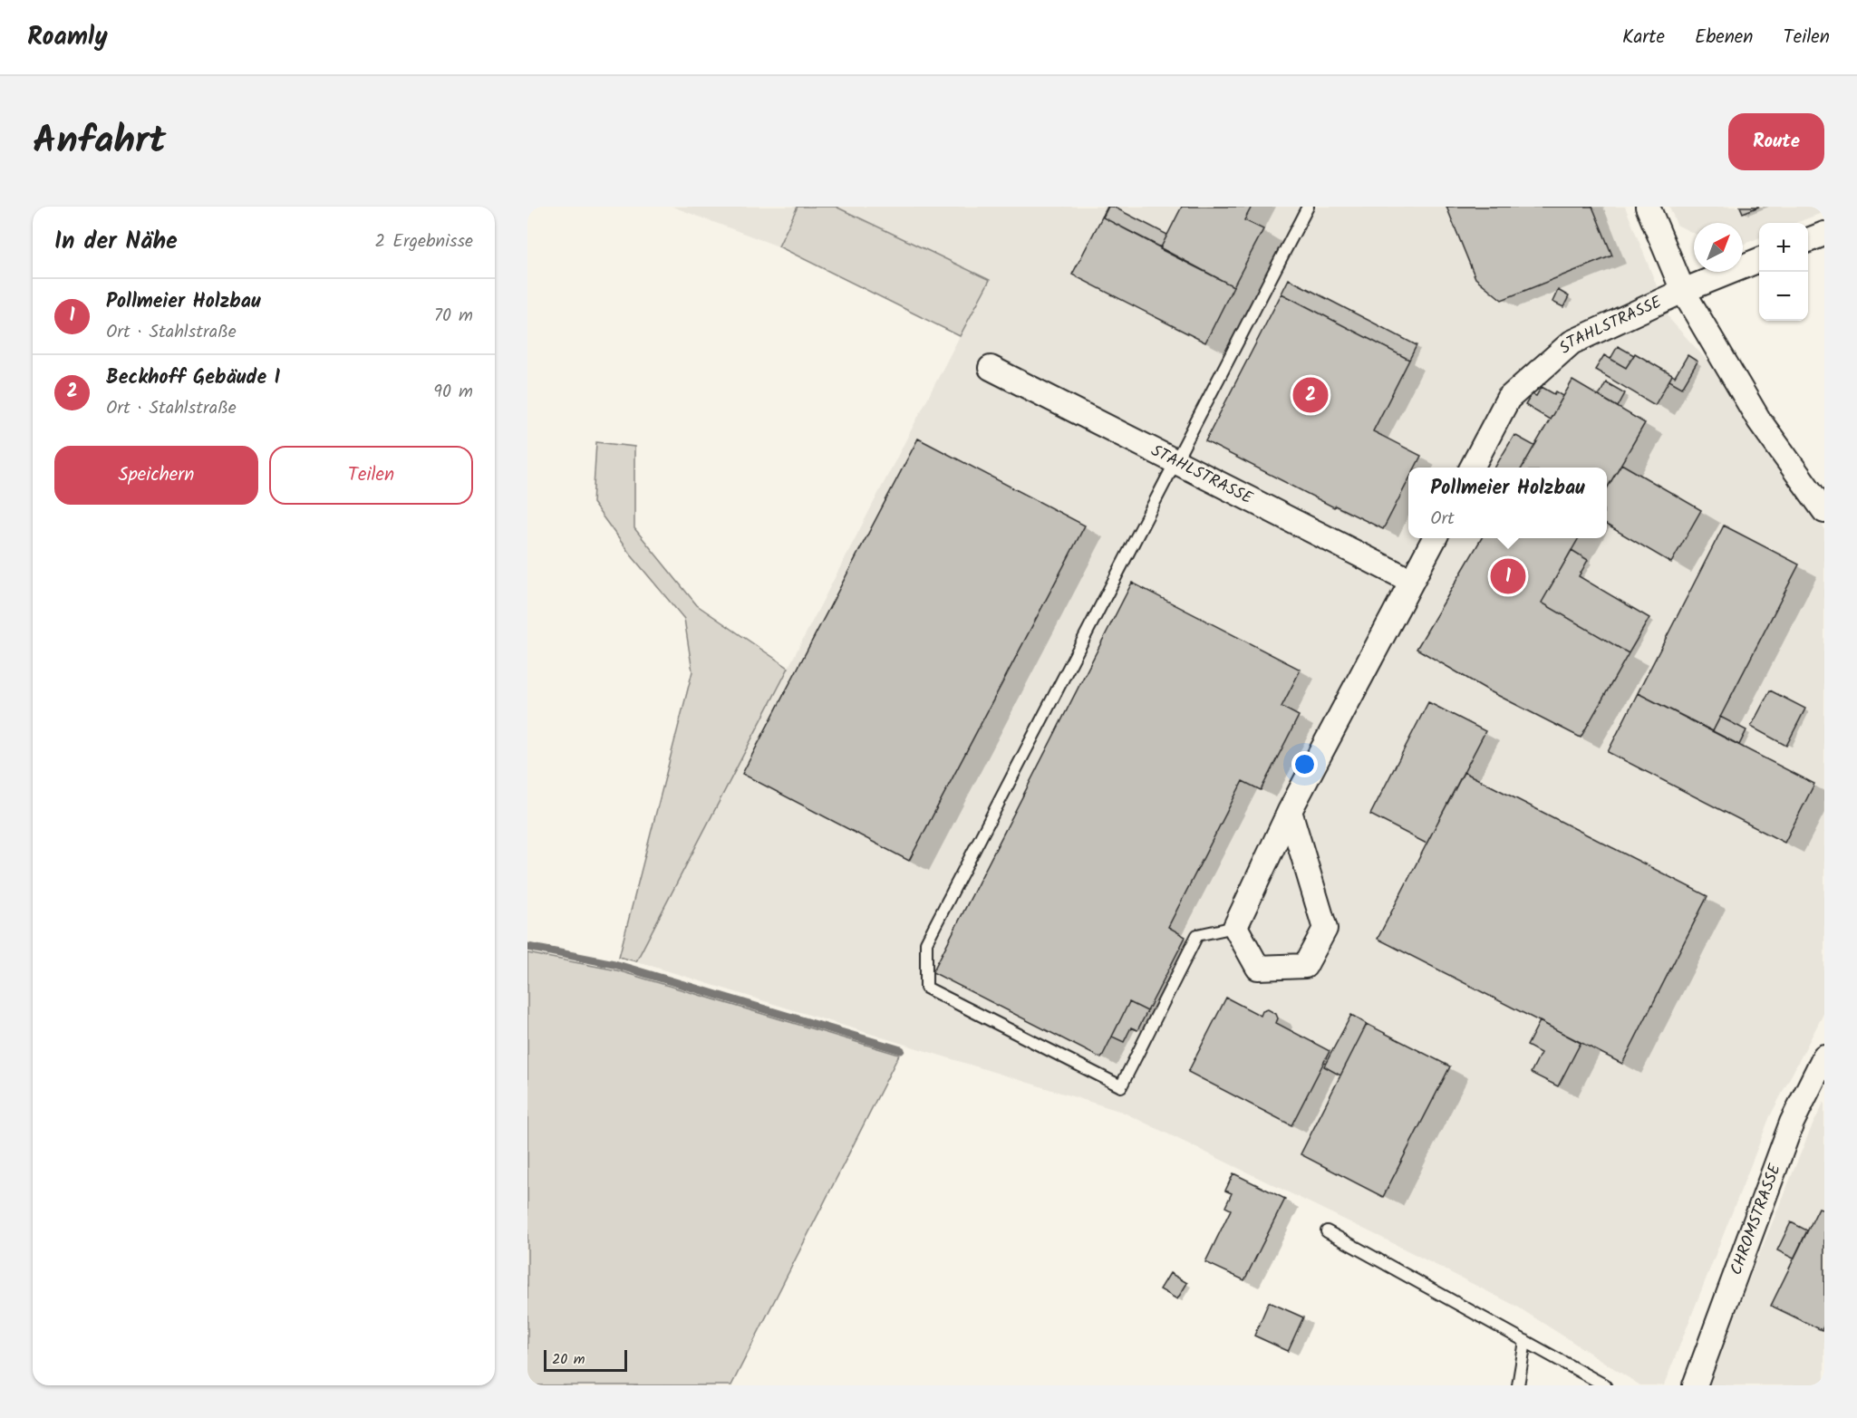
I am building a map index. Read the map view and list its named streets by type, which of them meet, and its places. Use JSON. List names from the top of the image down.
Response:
{
  "streets": {
    "street": ["STAHLSTRASSE", "CHROMSTRASSE"]
  },
  "scale_bar": "20 m",
  "north": "top right",
  "page": {
    "header": "Roamly",
    "nav": ["Karte", "Ebenen", "Teilen"],
    "title": "Anfahrt",
    "buttons": [
      "Route",
      ["Speichern", "Teilen"]
    ],
    "heading": ["In der Nähe", "2 Ergebnisse"],
    "map_buttons": ["+", "−"],
    "list": [
      {
        "mark": "1",
        "name": "Pollmeier Holzbau",
        "note": "Ort · Stahlstraße",
        "value": "70 m"
      },
      {
        "mark": "2",
        "name": "Beckhoff Gebäude I",
        "note": "Ort · Stahlstraße",
        "value": "90 m"
      }
    ],
    "pins": ["2", "1"],
    "popup": ["Pollmeier Holzbau", "Ort"],
    "scale": "20 m"
  }
}
